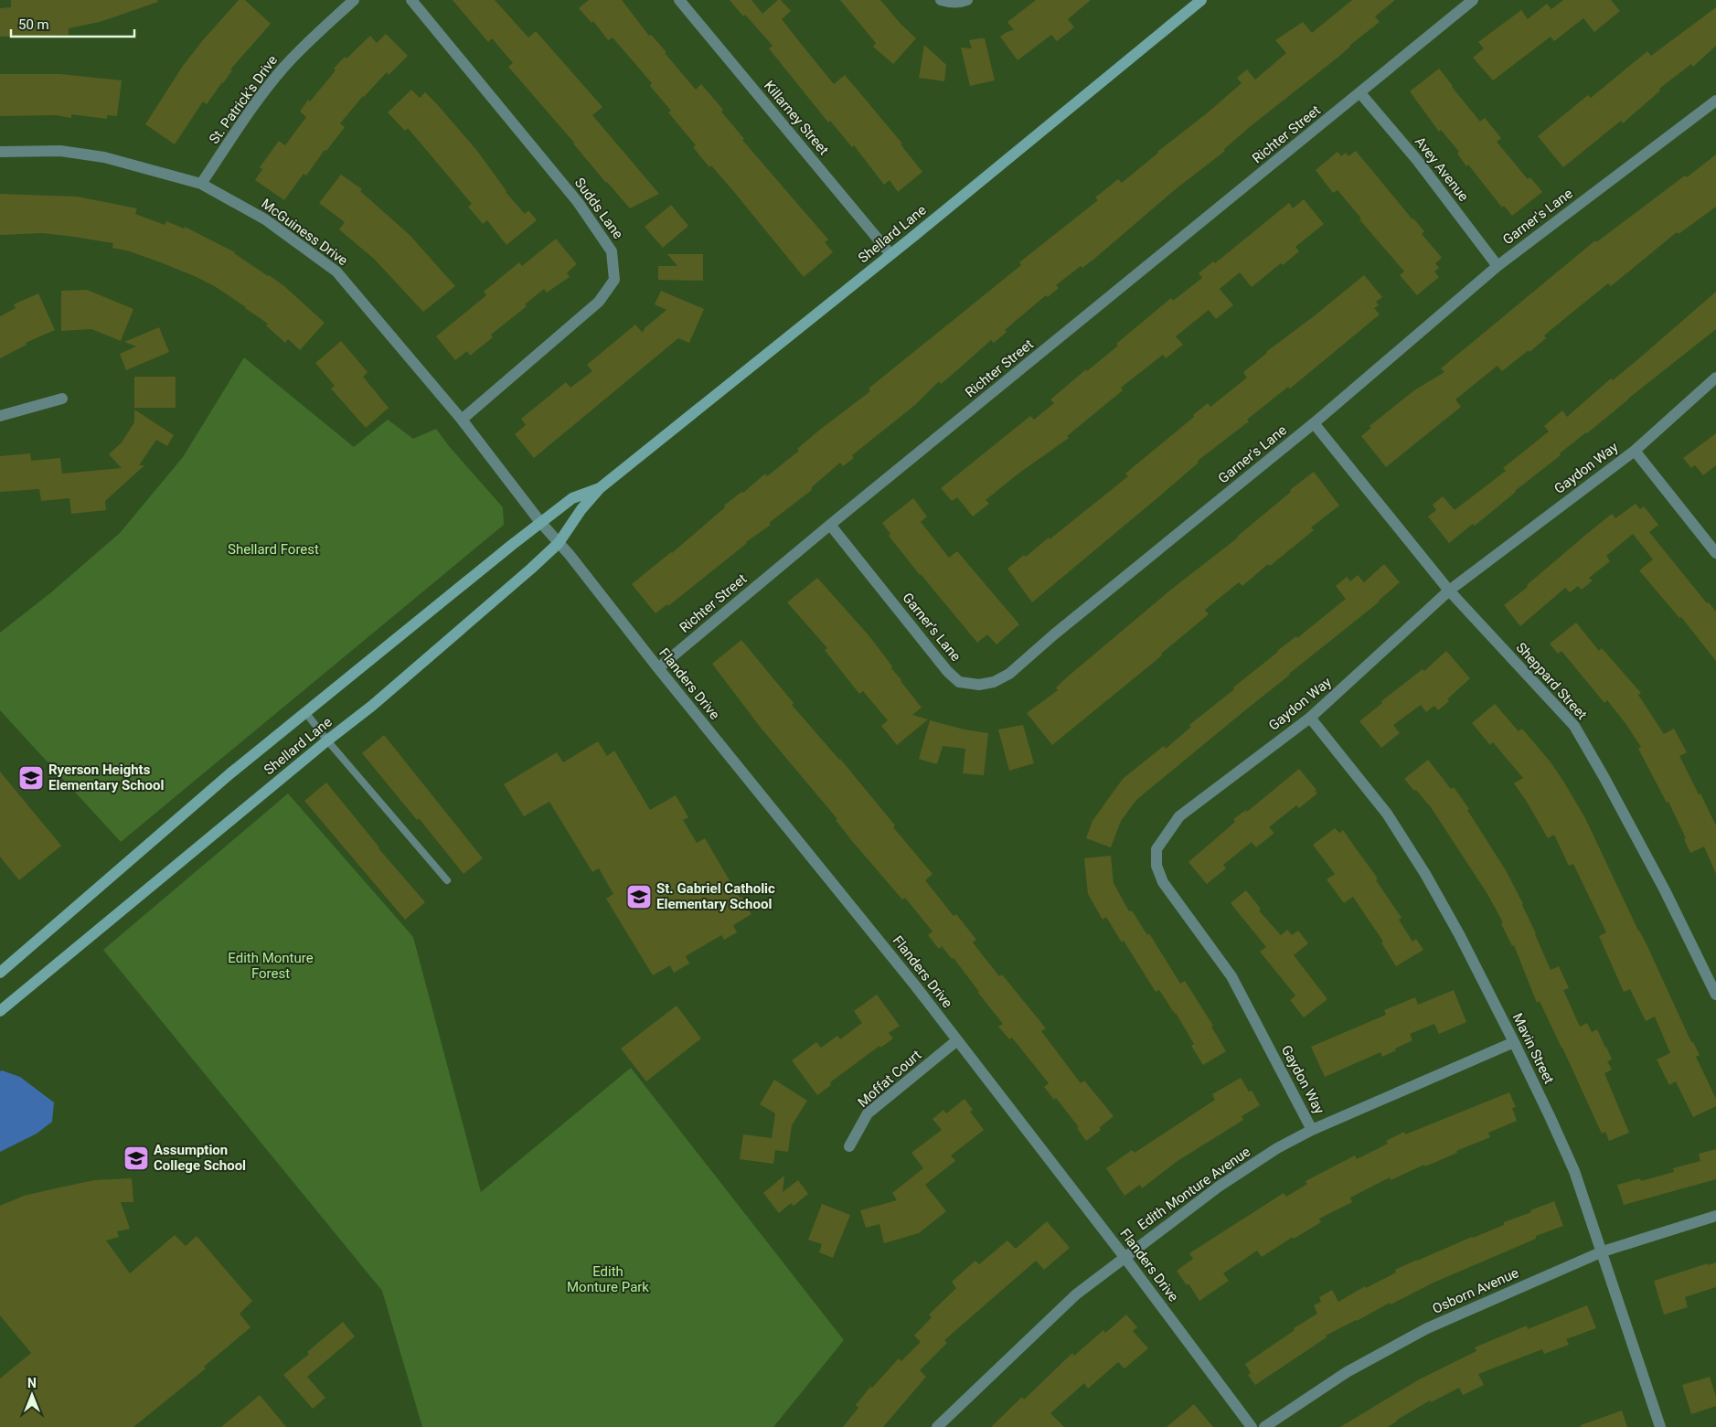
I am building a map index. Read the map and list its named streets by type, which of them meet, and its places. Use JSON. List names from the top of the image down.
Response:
{
  "streets": {
    "main road": ["Shellard Lane"],
    "street": [
      "St. Patrick's Drive",
      "Killarney Street",
      "Richter Street",
      "Avey Avenue",
      "Sudds Lane",
      "Garner's Lane",
      "McGuiness Drive",
      "Gaydon Way",
      "Sheppard Street",
      "Flanders Drive",
      "Mavin Street",
      "Moffat Court",
      "Edith Monture Avenue",
      "Osborn Avenue"
    ]
  },
  "crossings": [
    ["St. Patrick's Drive", "McGuiness Drive"],
    ["Killarney Street", "Shellard Lane"],
    ["Richter Street", "Avey Avenue"],
    ["Richter Street", "Garner's Lane"],
    ["Richter Street", "Flanders Drive"],
    ["Avey Avenue", "Garner's Lane"],
    ["Sudds Lane", "McGuiness Drive"],
    ["Garner's Lane", "Sheppard Street"],
    ["McGuiness Drive", "Shellard Lane"],
    ["McGuiness Drive", "Flanders Drive"],
    ["Shellard Lane", "Flanders Drive"],
    ["Gaydon Way", "Sheppard Street"],
    ["Gaydon Way", "Mavin Street"],
    ["Gaydon Way", "Edith Monture Avenue"],
    ["Flanders Drive", "Moffat Court"],
    ["Flanders Drive", "Edith Monture Avenue"],
    ["Mavin Street", "Edith Monture Avenue"],
    ["Mavin Street", "Osborn Avenue"]
  ],
  "parks": ["Shellard Forest", "Edith Monture Forest", "Edith Monture Park"],
  "places": {
    "school or university": ["Ryerson Heights Elementary School", "St. Gabriel Catholic Elementary School", "Assumption College School"]
  },
  "scale_bar": "50 m",
  "north": "top"
}
